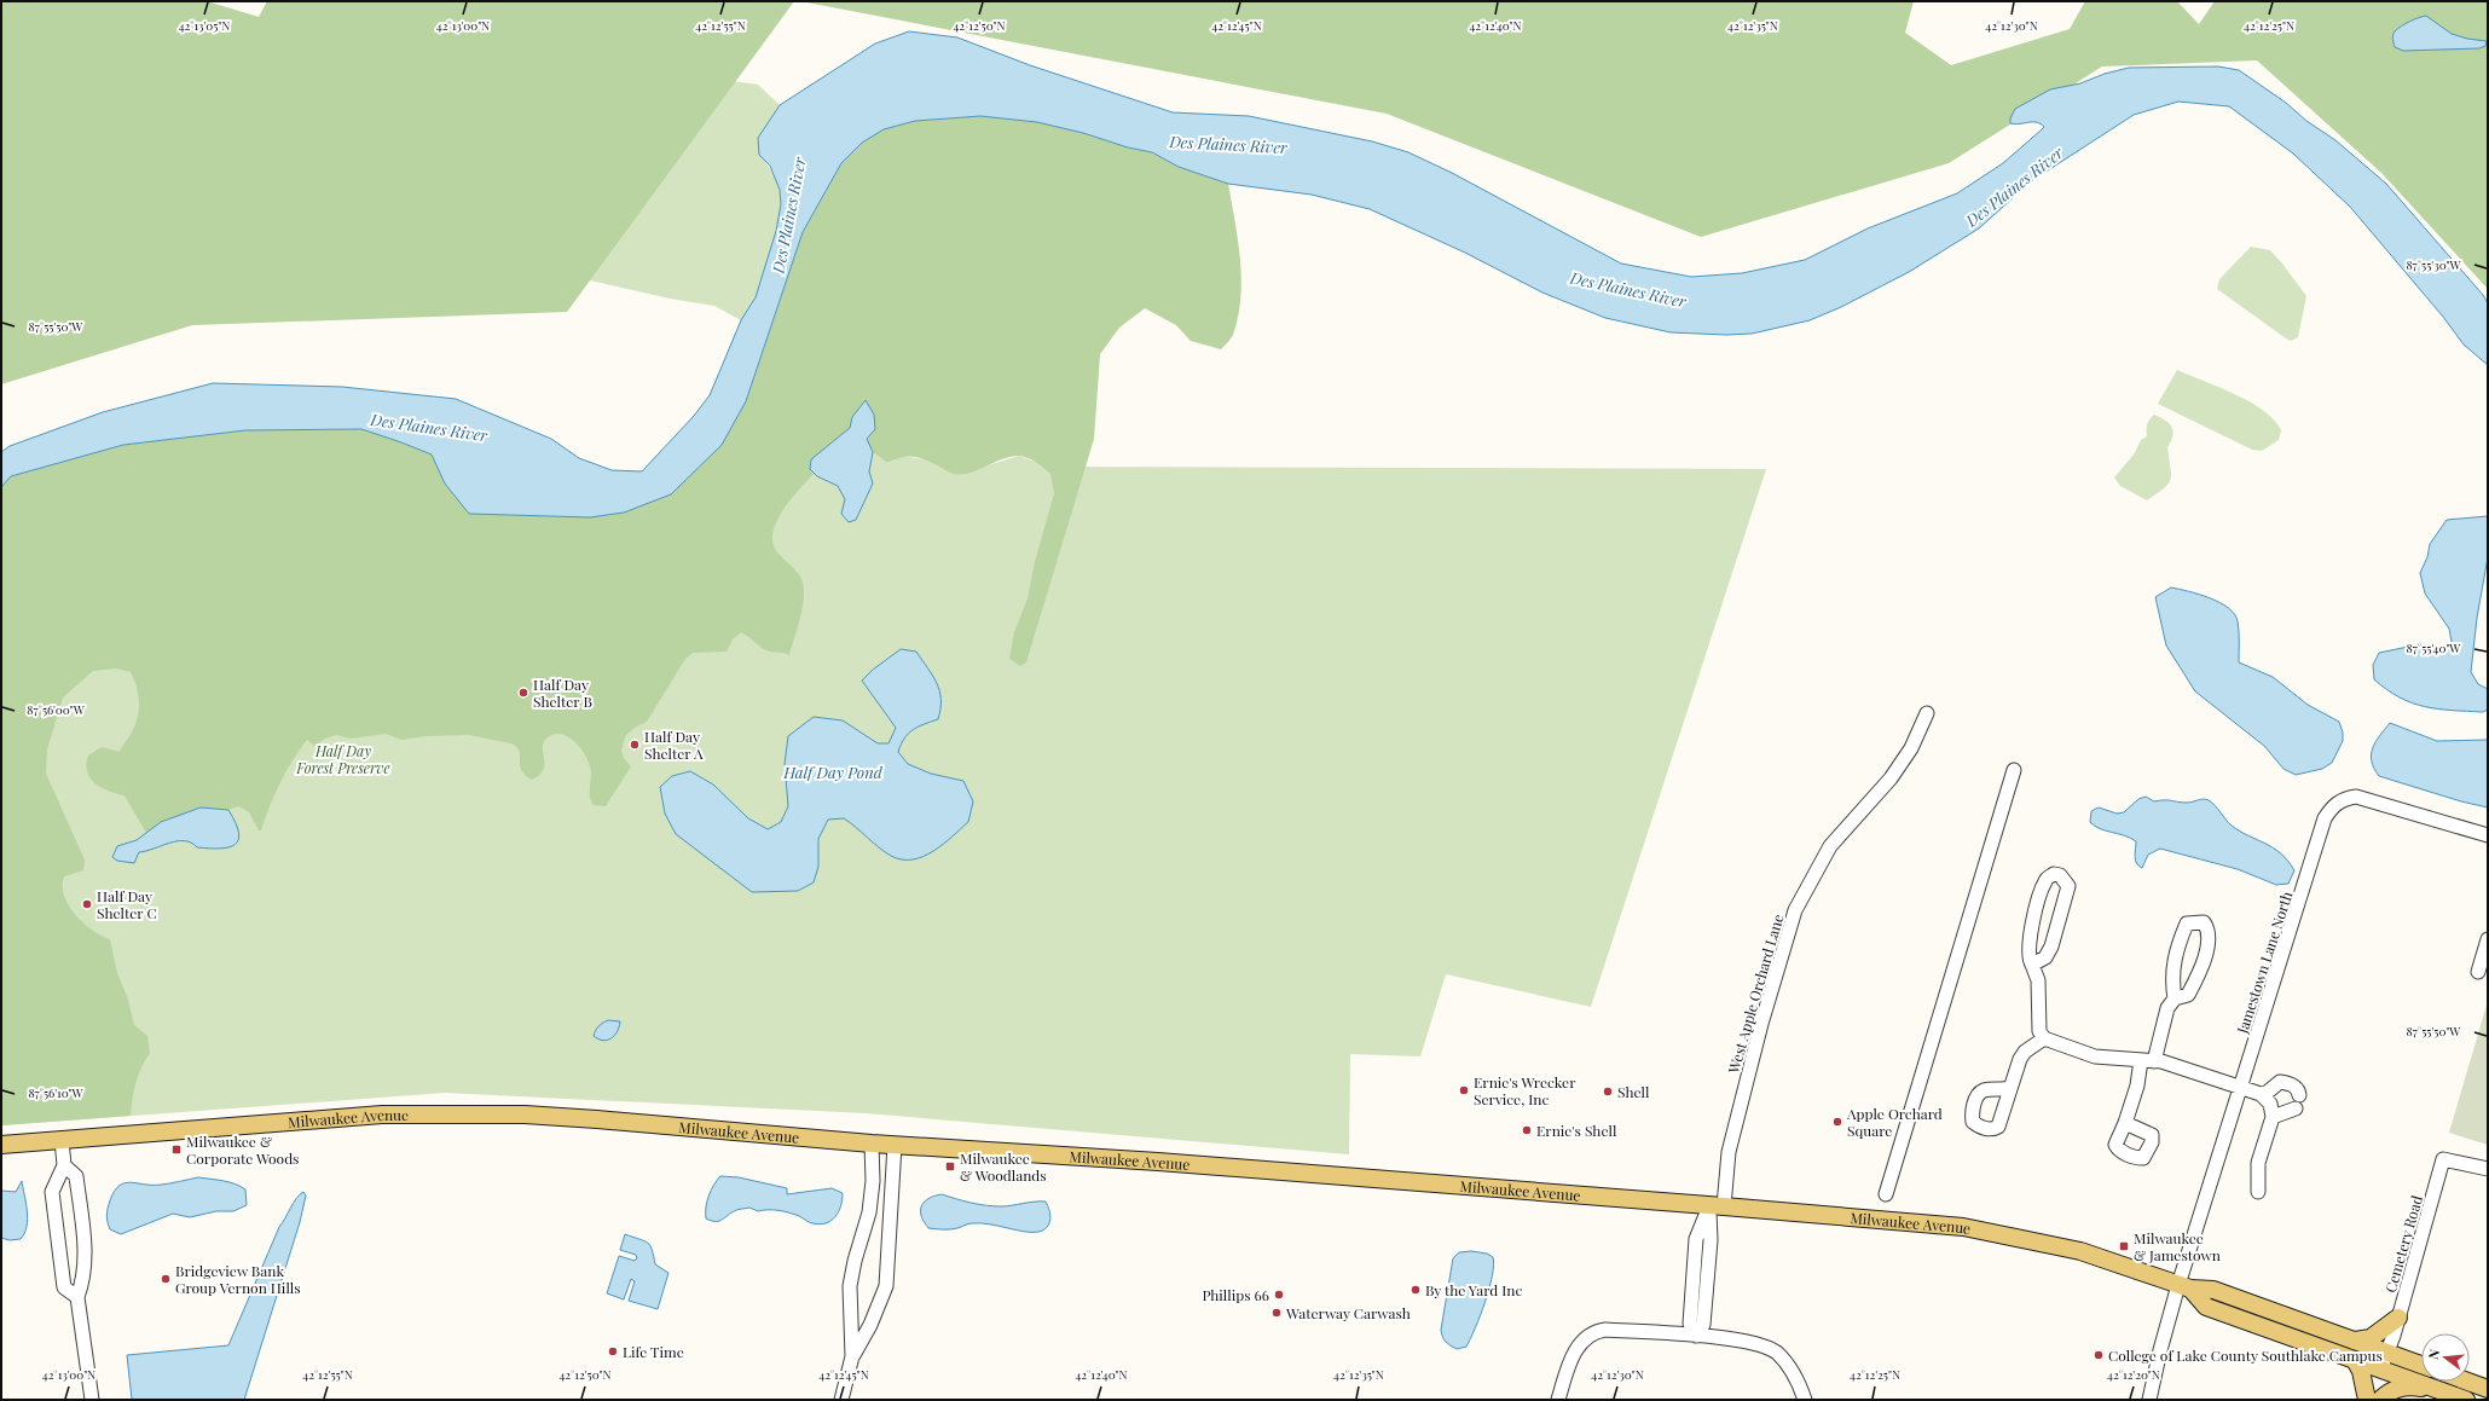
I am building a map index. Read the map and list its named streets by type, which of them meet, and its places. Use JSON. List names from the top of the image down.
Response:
{
  "streets": {
    "main road": ["Milwaukee Avenue"],
    "street": ["Jamestown Lane North", "West Apple Orchard Lane", "Cemetery Road"]
  },
  "crossings": [
    ["Jamestown Lane North", "Milwaukee Avenue"],
    ["West Apple Orchard Lane", "Milwaukee Avenue"],
    ["Milwaukee Avenue", "Cemetery Road"]
  ],
  "water": ["Des Plaines River", "Half Day Pond"],
  "parks": ["Half Day Forest Preserve"],
  "places": {
    "other": [
      "Half Day Shelter B",
      "Half Day Shelter A",
      "Half Day Shelter C",
      "Ernie's Wrecker Service, Inc",
      "Shell",
      "Apple Orchard Square",
      "Ernie's Shell",
      "Bridgeview Bank Group Vernon Hills",
      "By the Yard Inc",
      "Phillips 66",
      "Waterway Carwash",
      "Life Time",
      "College of Lake County Southlake Campus"
    ],
    "transit": ["Milwaukee & Corporate Woods", "Milwaukee & Woodlands", "Milwaukee & Jamestown"]
  },
  "north": "left",
  "coordinates": [
    "42°13'05\"N",
    "42°13'00\"N",
    "42°12'55\"N",
    "42°12'50\"N",
    "42°12'45\"N",
    "42°12'40\"N",
    "42°12'35\"N",
    "42°12'30\"N",
    "42°12'25\"N",
    "87°55'30\"W",
    "87°55'50\"W",
    "87°55'40\"W",
    "87°56'00\"W",
    "87°56'10\"W",
    "42°12'20\"N"
  ]
}
